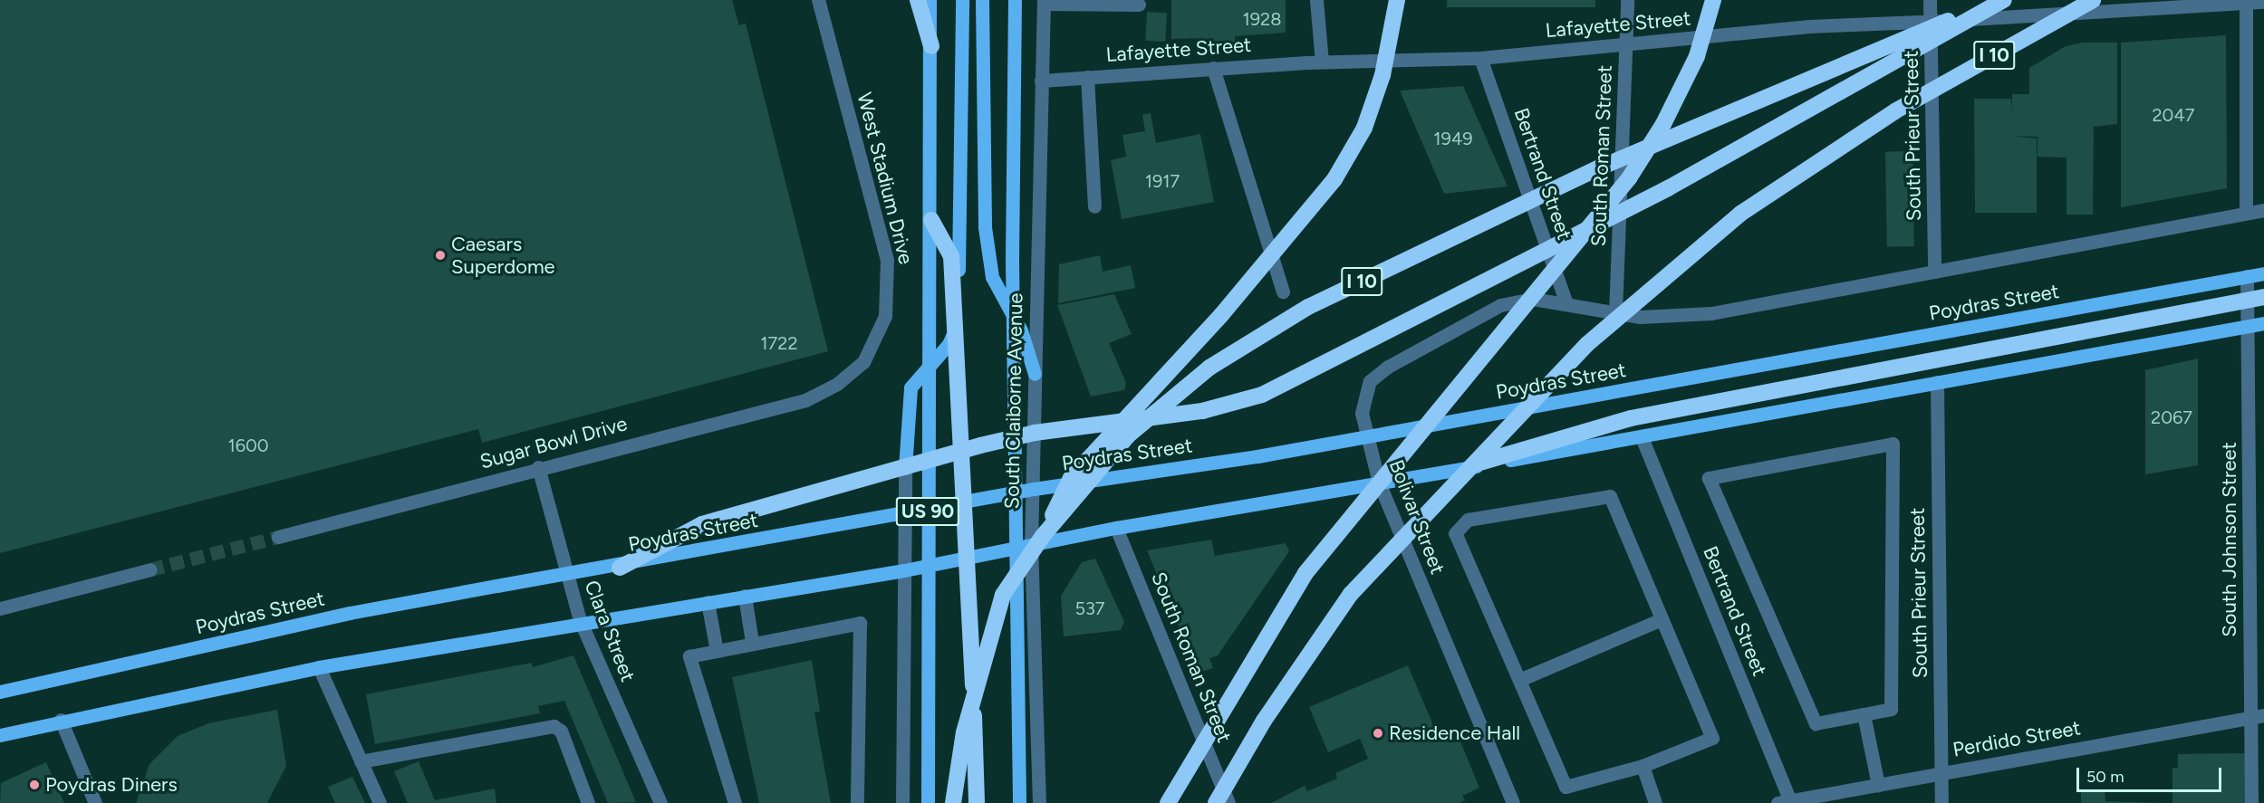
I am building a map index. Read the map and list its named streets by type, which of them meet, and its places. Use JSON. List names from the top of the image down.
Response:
{
  "streets": {
    "highway": ["I 10"],
    "main road": ["Poydras Street", "South Claiborne Avenue", "US 90"],
    "street": [
      "Lafayette Street",
      "South Prieur Street",
      "South Roman Street",
      "Bertrand Street",
      "West Stadium Drive",
      "Sugar Bowl Drive",
      "Bolivar Street",
      "South Johnson Street",
      "Clara Street",
      "Perdido Street"
    ]
  },
  "crossings": [
    ["Lafayette Street", "South Prieur Street"],
    ["Lafayette Street", "South Roman Street"],
    ["Lafayette Street", "Bertrand Street"],
    ["Lafayette Street", "South Claiborne Avenue"],
    ["I 10", "South Claiborne Avenue"],
    ["South Prieur Street", "Poydras Street"],
    ["South Prieur Street", "Perdido Street"],
    ["South Roman Street", "Poydras Street"],
    ["Bertrand Street", "Poydras Street"],
    ["Bertrand Street", "Perdido Street"],
    ["West Stadium Drive", "Sugar Bowl Drive"],
    ["Poydras Street", "South Claiborne Avenue"],
    ["Poydras Street", "Bolivar Street"],
    ["Poydras Street", "South Johnson Street"],
    ["Poydras Street", "Clara Street"],
    ["Sugar Bowl Drive", "Clara Street"],
    ["South Johnson Street", "Perdido Street"]
  ],
  "places": ["Caesars Superdome", "Residence Hall", "Poydras Diners"],
  "house_numbers": [
    "1928",
    "2047",
    "1949",
    "1917",
    "1722",
    "2067",
    "1600",
    "537"
  ],
  "scale_bar": "50 m"
}
